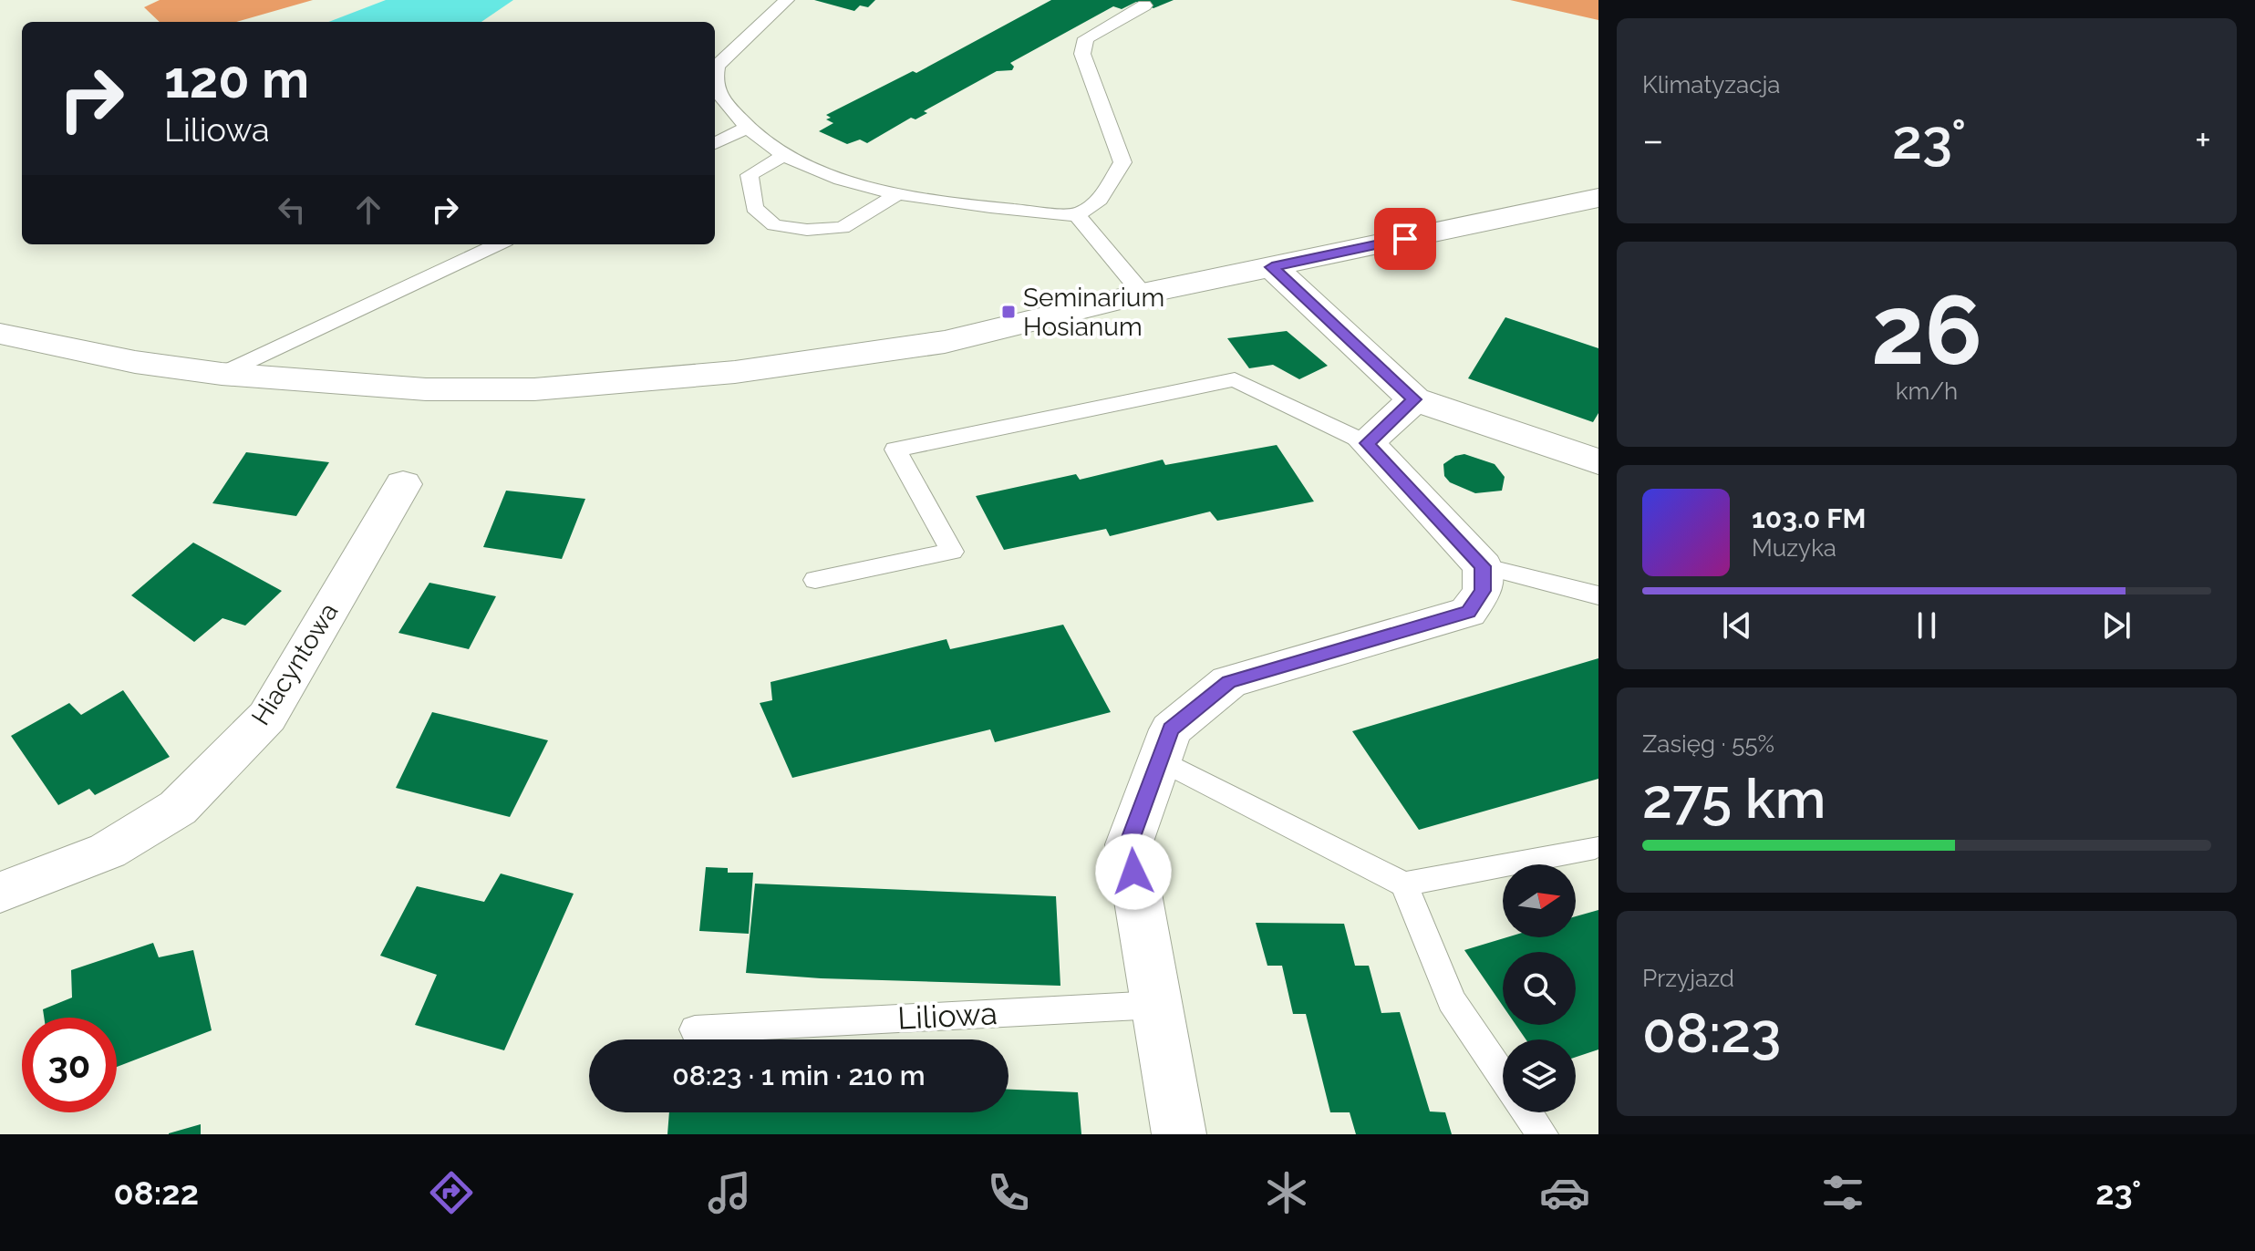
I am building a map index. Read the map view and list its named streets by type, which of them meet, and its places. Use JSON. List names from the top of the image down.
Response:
{
  "streets": {
    "street": ["Hiacyntowa"],
    "lane": ["Liliowa"]
  },
  "places": {
    "transit": ["Seminarium Hosianum"]
  },
  "north": "right",
  "page": {
    "tile": [
      "Klimatyzacja",
      ["26", "km/h"],
      ["Zasięg · 55%", "275 km"],
      ["Przyjazd", "08:23"]
    ],
    "turn": ["120 m", "Liliowa"],
    "heat": ["−", "23°", "+"],
    "song": ["103.0 FM", "Muzyka"],
    "limit": "30",
    "trip": "08:23 · 1 min · 210 m",
    "tabs": ["08:22", "23°"]
  }
}
